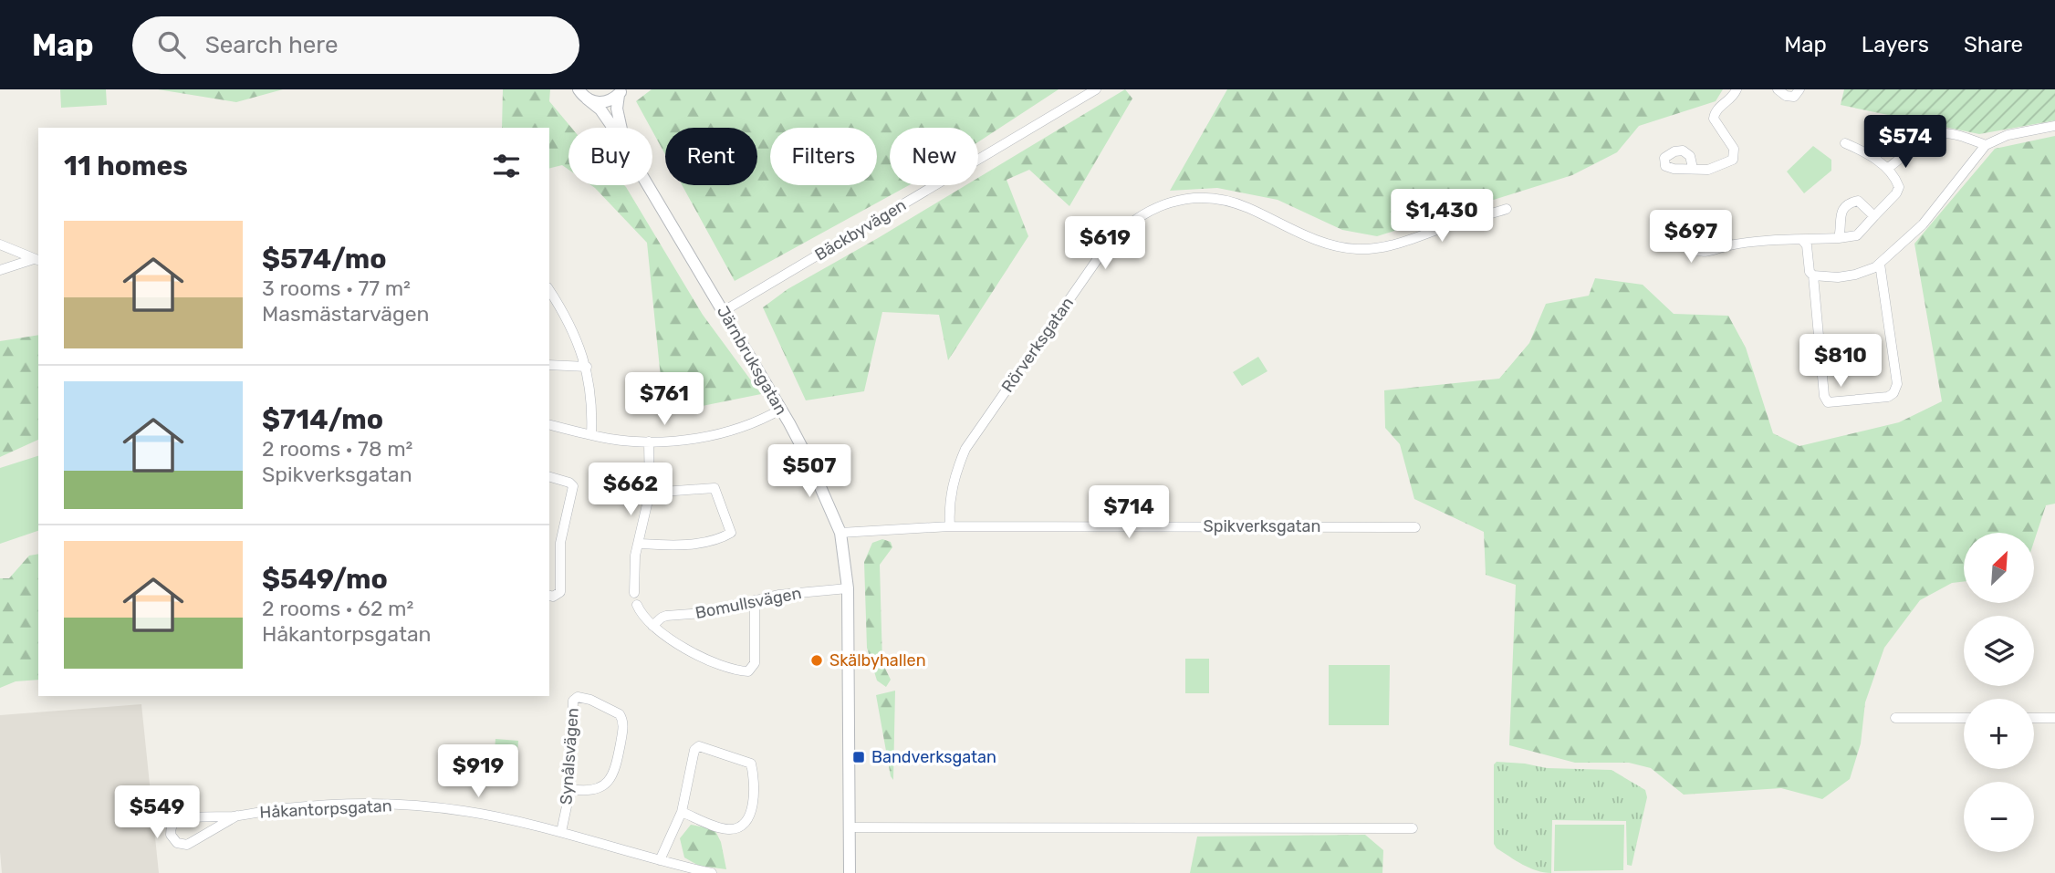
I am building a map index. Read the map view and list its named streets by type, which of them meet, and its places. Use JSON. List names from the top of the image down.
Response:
{
  "streets": {
    "street": [
      "Bäckbyvägen",
      "Rörverksgatan",
      "Järnbruksgatan",
      "Spikverksgatan",
      "Bomullsvägen",
      "Synålsvägen",
      "Håkantorpsgatan"
    ]
  },
  "crossings": [
    ["Bäckbyvägen", "Järnbruksgatan"],
    ["Rörverksgatan", "Spikverksgatan"],
    ["Järnbruksgatan", "Spikverksgatan"],
    ["Järnbruksgatan", "Bomullsvägen"],
    ["Synålsvägen", "Håkantorpsgatan"]
  ],
  "places": {
    "other": ["Skälbyhallen"],
    "transit": ["Bandverksgatan"]
  },
  "north": "top right",
  "page": {
    "header": "Map",
    "search": "Search here",
    "nav": ["Map", "Layers", "Share"],
    "price": [
      "$574",
      "$1,430",
      "$697",
      "$619",
      "$810",
      "$761",
      "$507",
      "$662",
      "$714",
      "$919",
      "$549"
    ],
    "chip": [
      "Buy",
      "Rent",
      "Filters",
      "New"
    ],
    "heading": "11 homes",
    "list": [
      {
        "name": "$574/mo",
        "note": "3 rooms · 77 m² · Masmästarvägen"
      },
      {
        "name": "$714/mo",
        "note": "2 rooms · 78 m² · Spikverksgatan"
      },
      {
        "name": "$549/mo",
        "note": "2 rooms · 62 m² · Håkantorpsgatan"
      }
    ],
    "map_buttons": ["+", "−"]
  }
}
